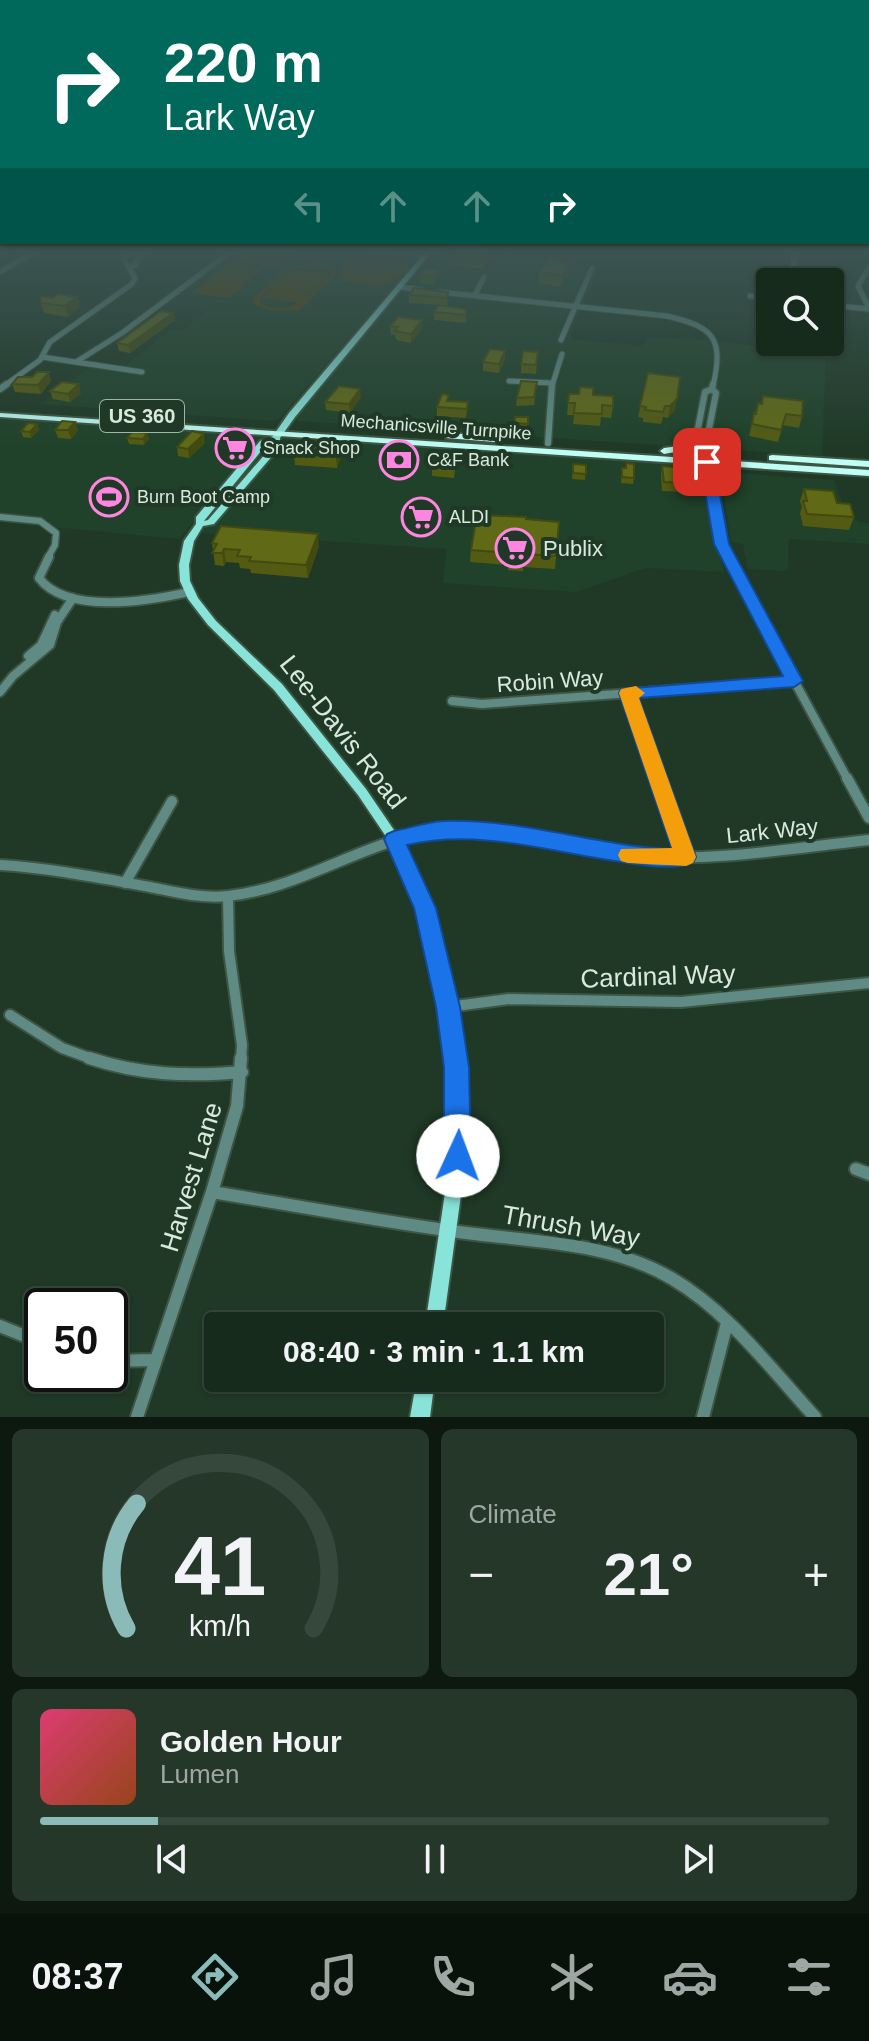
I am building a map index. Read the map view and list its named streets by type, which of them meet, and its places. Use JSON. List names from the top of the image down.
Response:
{
  "streets": {
    "highway": ["US 360", "Mechanicsville Turnpike"],
    "main road": ["Lee-Davis Road"],
    "street": [
      "Robin Way",
      "Lark Way",
      "Cardinal Way",
      "Harvest Lane",
      "Thrush Way"
    ]
  },
  "crossings": [
    ["Lee-Davis Road", "Lark Way"],
    ["Lee-Davis Road", "Cardinal Way"],
    ["Lee-Davis Road", "Thrush Way"],
    ["Lark Way", "Harvest Lane"],
    ["Harvest Lane", "Thrush Way"]
  ],
  "places": {
    "supermarket": ["Snack Shop", "ALDI", "Publix"],
    "bank": ["C&F Bank"],
    "sports": ["Burn Boot Camp"]
  },
  "page": {
    "turn": ["220 m", "Lark Way"],
    "limit": "50",
    "trip": "08:40 · 3 min · 1.1 km",
    "tile": "Climate",
    "heat": ["−", "21°", "+"],
    "song": ["Golden Hour", "Lumen"],
    "tabs": "08:37",
    "gauge": ["41", "km/h"]
  }
}
